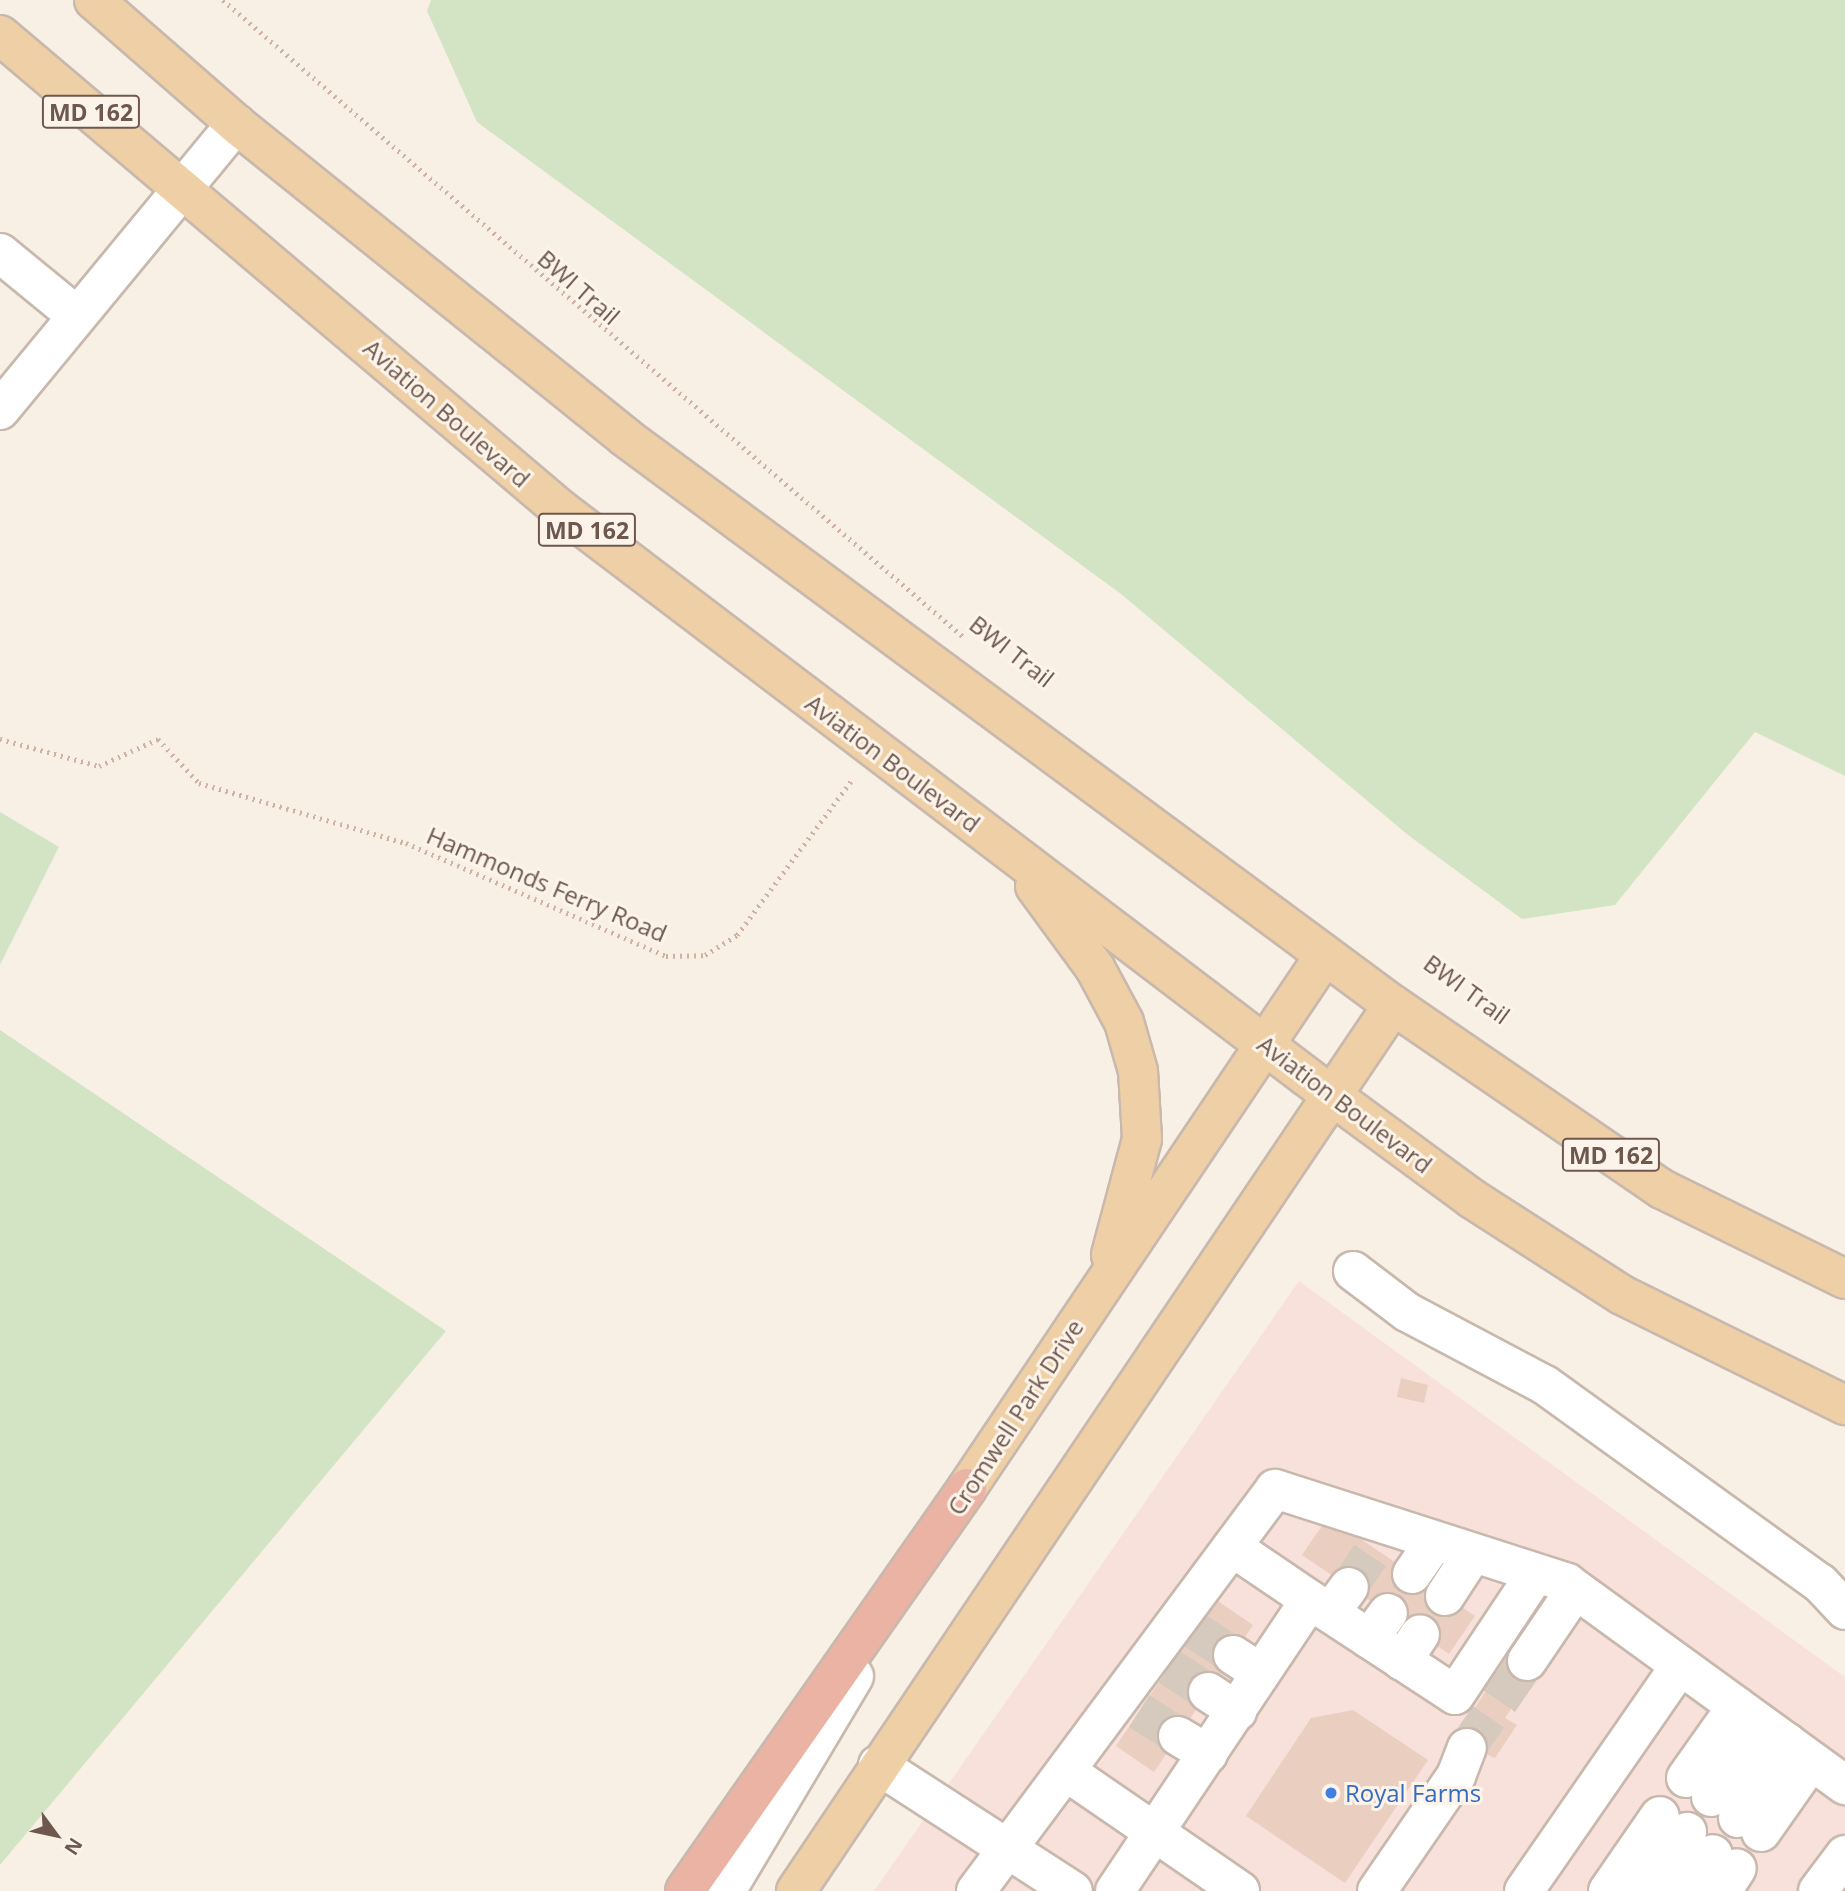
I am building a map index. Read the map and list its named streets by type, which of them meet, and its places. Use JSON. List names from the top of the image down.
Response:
{
  "streets": {
    "main road": ["MD 162", "Aviation Boulevard", "Cromwell Park Drive"],
    "path": ["BWI Trail", "Hammonds Ferry Road"]
  },
  "crossings": [
    ["MD 162", "Cromwell Park Drive"],
    ["Aviation Boulevard", "Hammonds Ferry Road"],
    ["Aviation Boulevard", "Cromwell Park Drive"]
  ],
  "places": ["Royal Farms"],
  "north": "bottom right"
}
